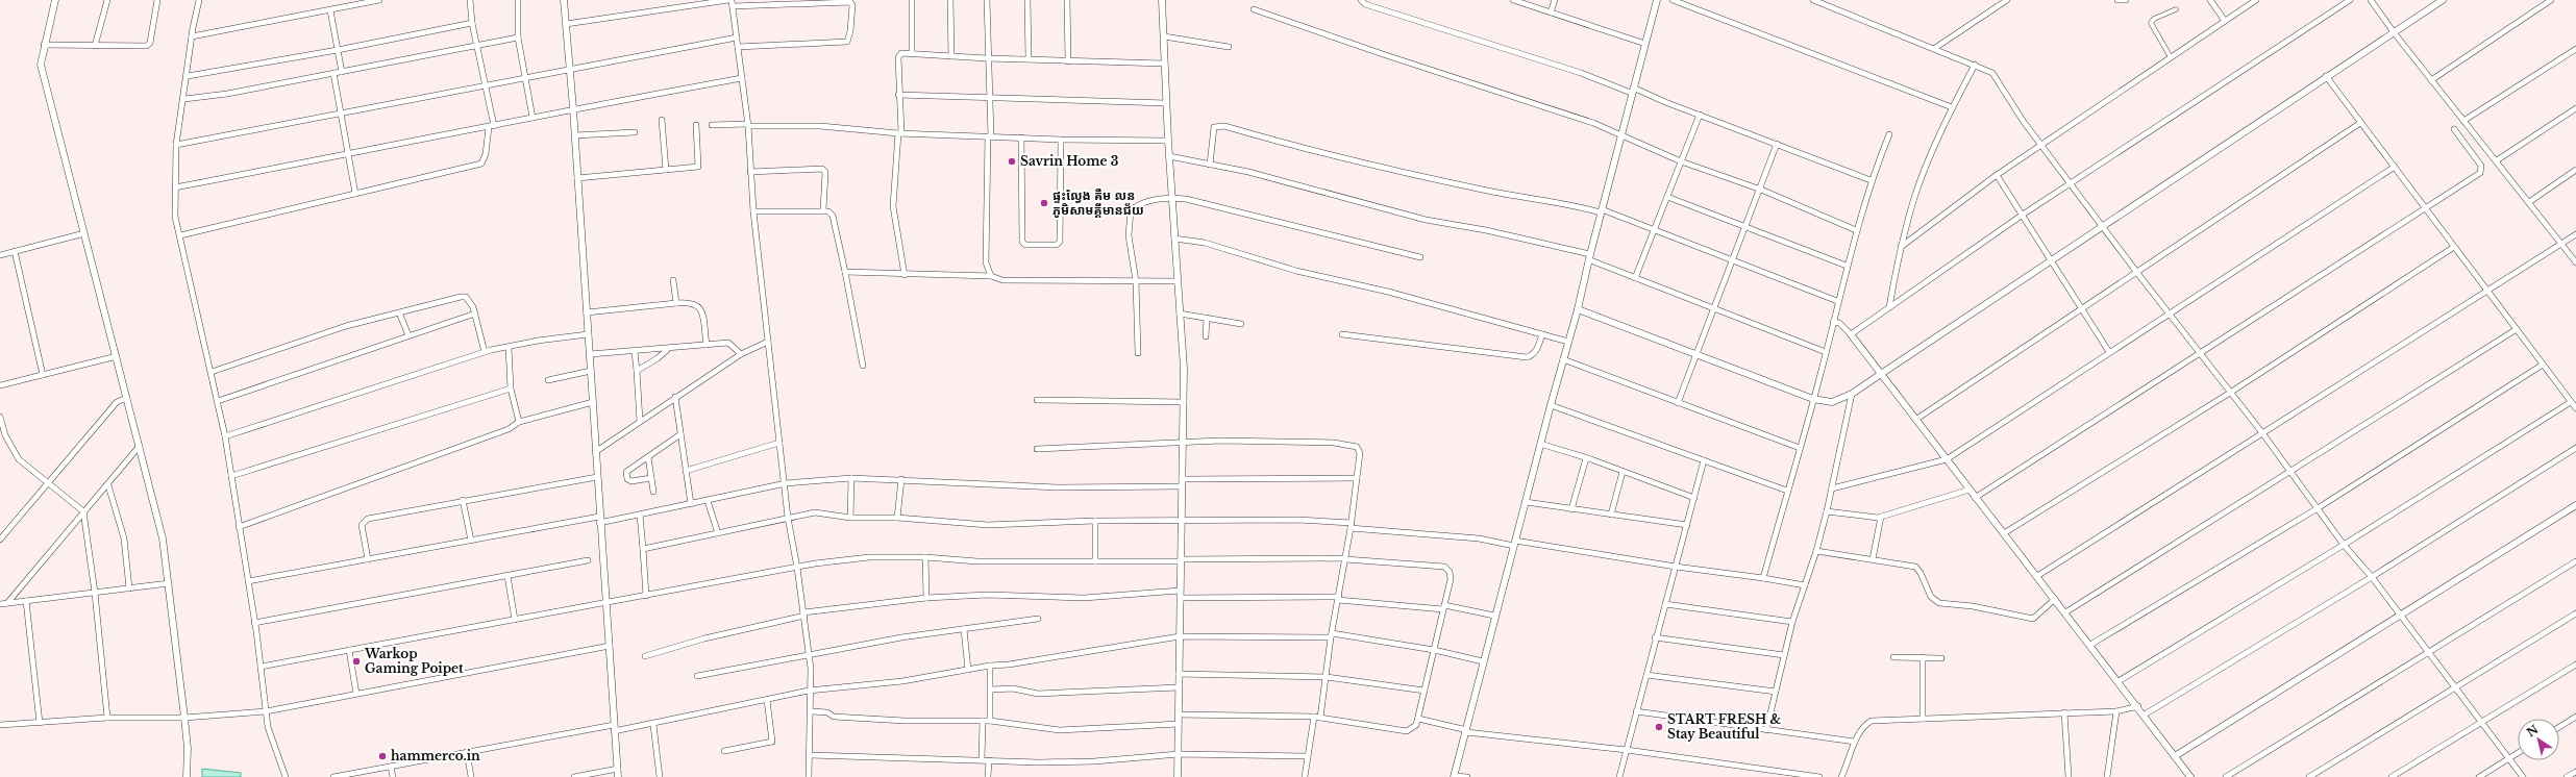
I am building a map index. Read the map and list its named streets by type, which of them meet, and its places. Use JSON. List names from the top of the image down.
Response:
{
  "places": [
    "Savrin Home 3",
    "ផ្ទះល្វែង គឹម លន ភូមិសាមគ្គីមានជ័យ",
    "Warkop Gaming Poipet",
    "START FRESH & Stay Beautiful",
    "hammerco.in"
  ],
  "north": "top left"
}
